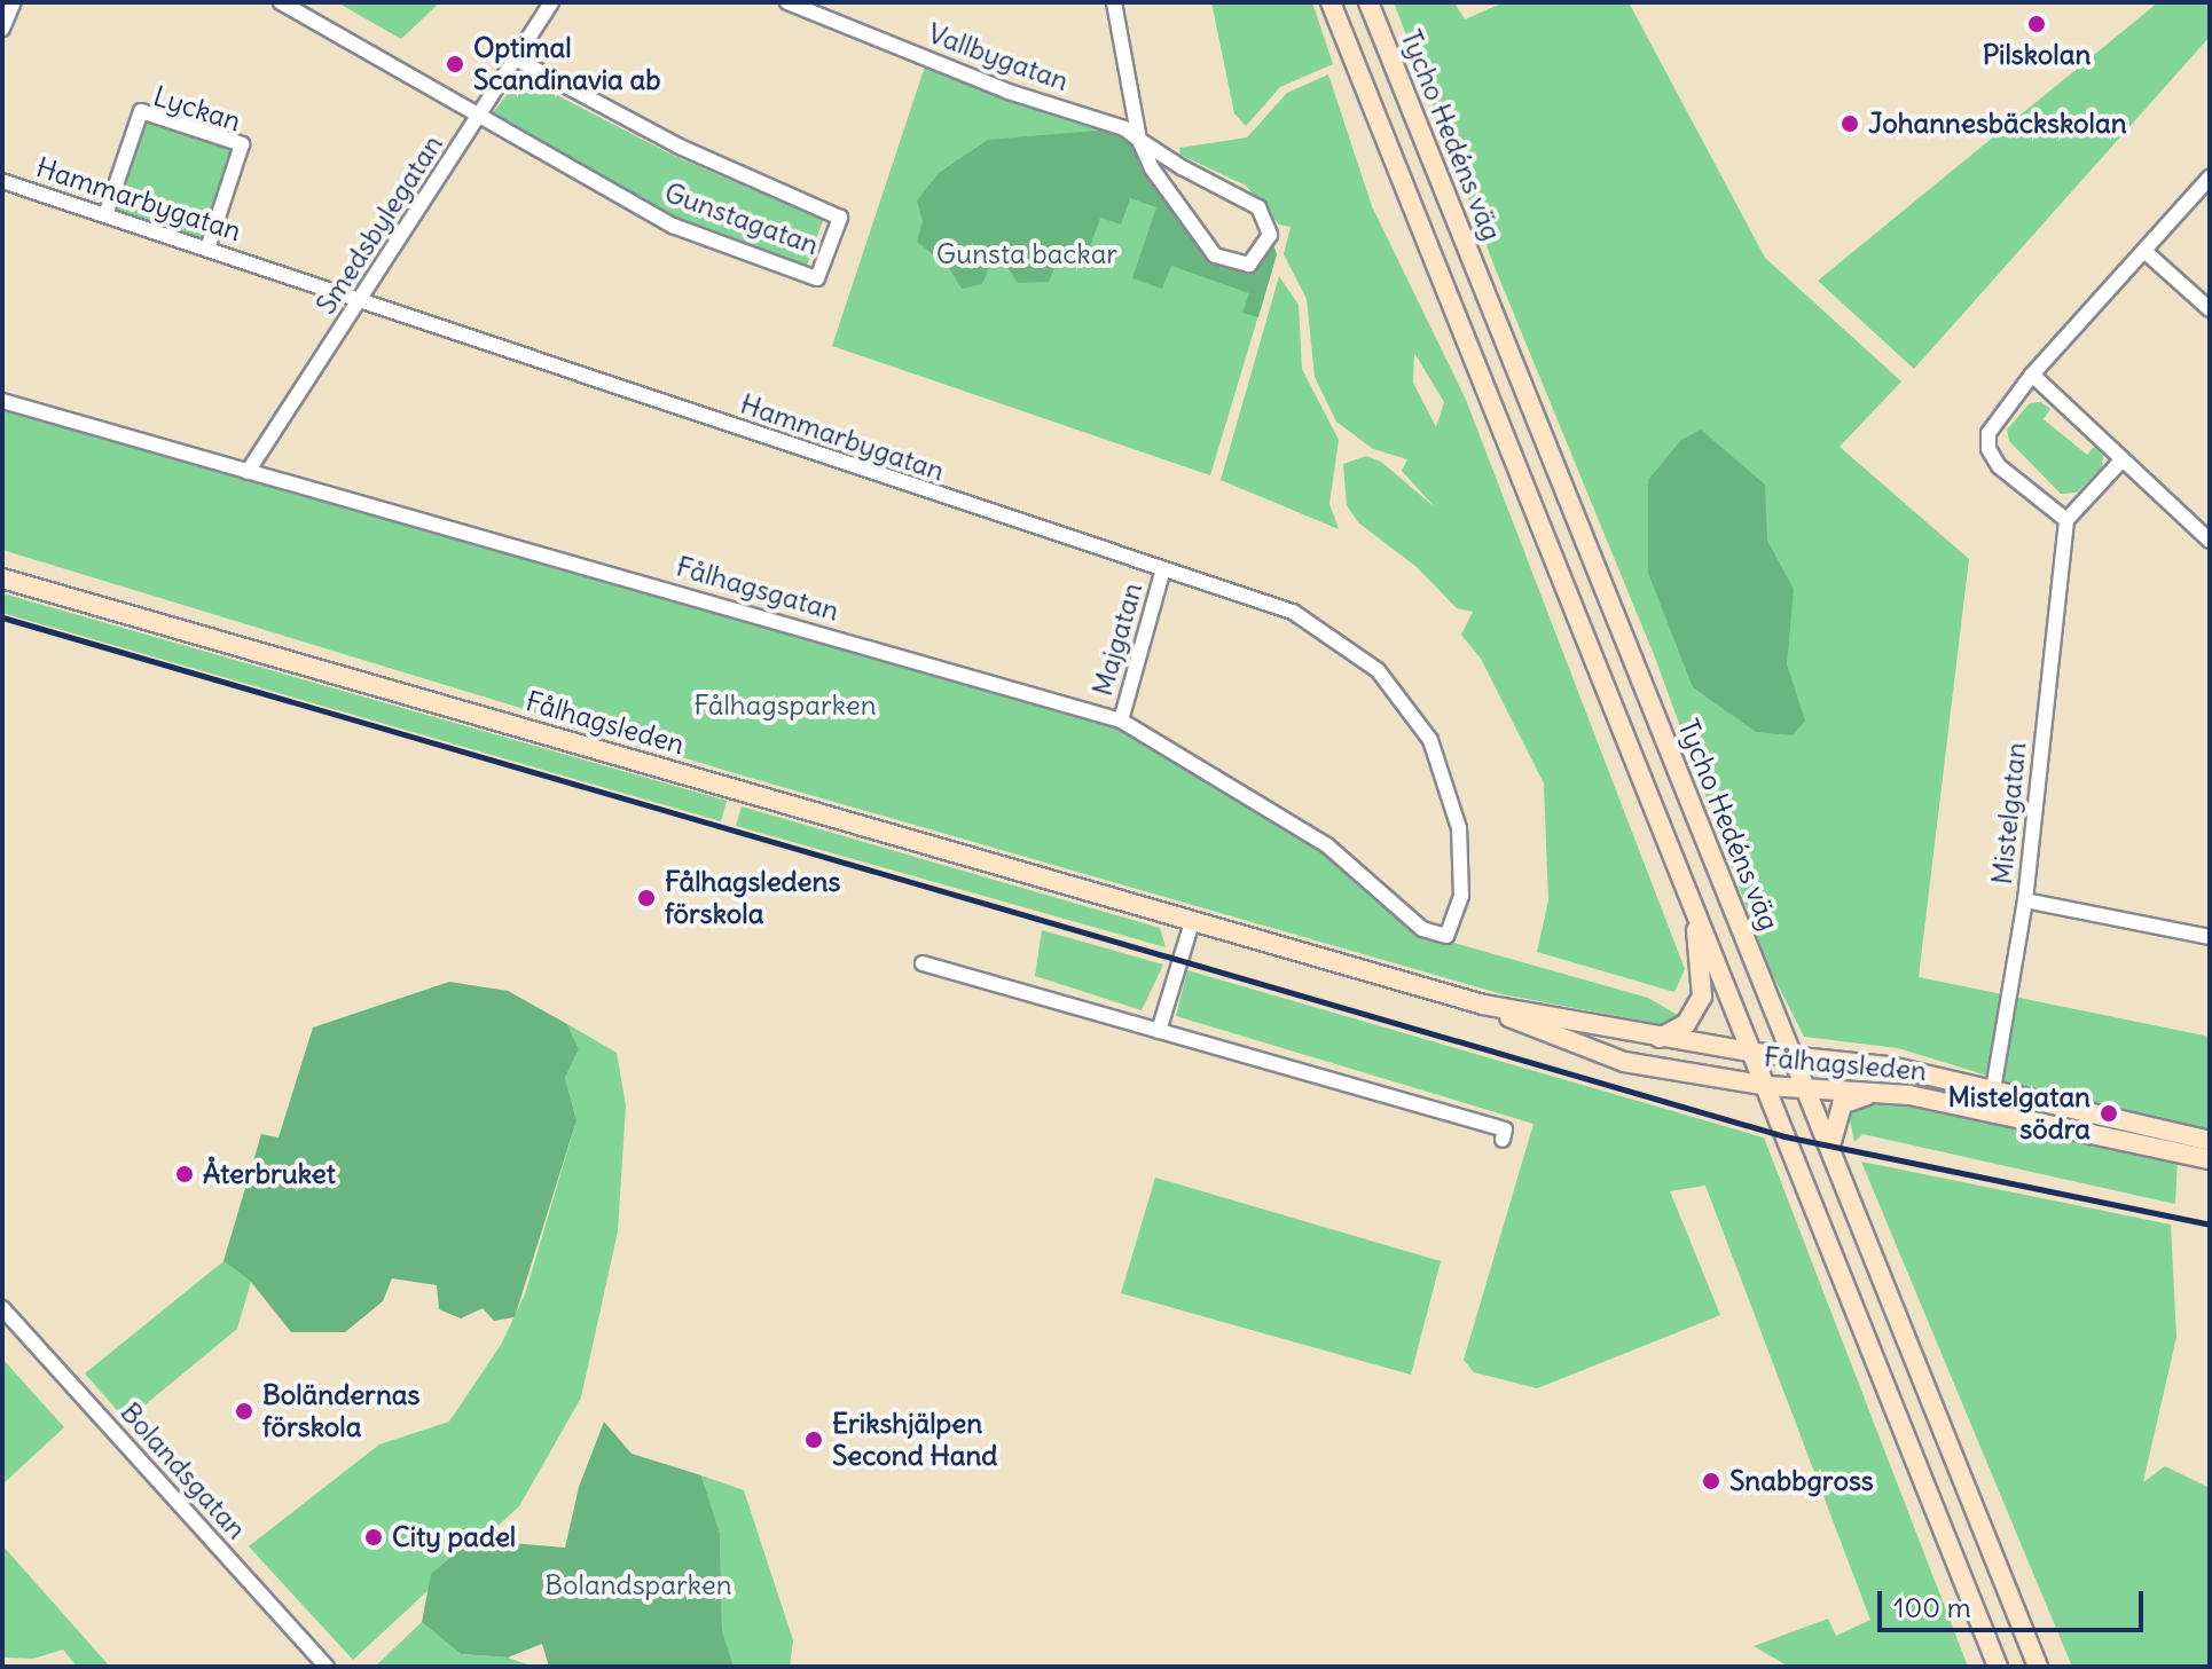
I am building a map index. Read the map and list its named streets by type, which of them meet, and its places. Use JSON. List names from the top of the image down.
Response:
{
  "streets": {
    "main road": ["Tycho Hedéns väg", "Fålhagsleden"],
    "street": [
      "Vallbygatan",
      "Lyckan",
      "Hammarbygatan",
      "Gunstagatan",
      "Smedsbylegatan",
      "Fålhagsgatan",
      "Majgatan",
      "Mistelgatan",
      "Bolandsgatan"
    ]
  },
  "crossings": [
    ["Lyckan", "Hammarbygatan"],
    ["Tycho Hedéns väg", "Fålhagsleden"],
    ["Hammarbygatan", "Smedsbylegatan"],
    ["Hammarbygatan", "Fålhagsgatan"],
    ["Hammarbygatan", "Majgatan"],
    ["Gunstagatan", "Smedsbylegatan"],
    ["Smedsbylegatan", "Fålhagsgatan"],
    ["Fålhagsgatan", "Majgatan"],
    ["Fålhagsleden", "Mistelgatan"]
  ],
  "parks": ["Gunsta backar", "Fålhagsparken", "Bolandsparken"],
  "places": [
    "Pilskolan",
    "Optimal Scandinavia ab",
    "Johannesbäckskolan",
    "Fålhagsledens förskola",
    "Mistelgatan södra",
    "Återbruket",
    "Boländernas förskola",
    "Erikshjälpen Second Hand",
    "Snabbgross",
    "City padel"
  ],
  "scale_bar": "100 m"
}
